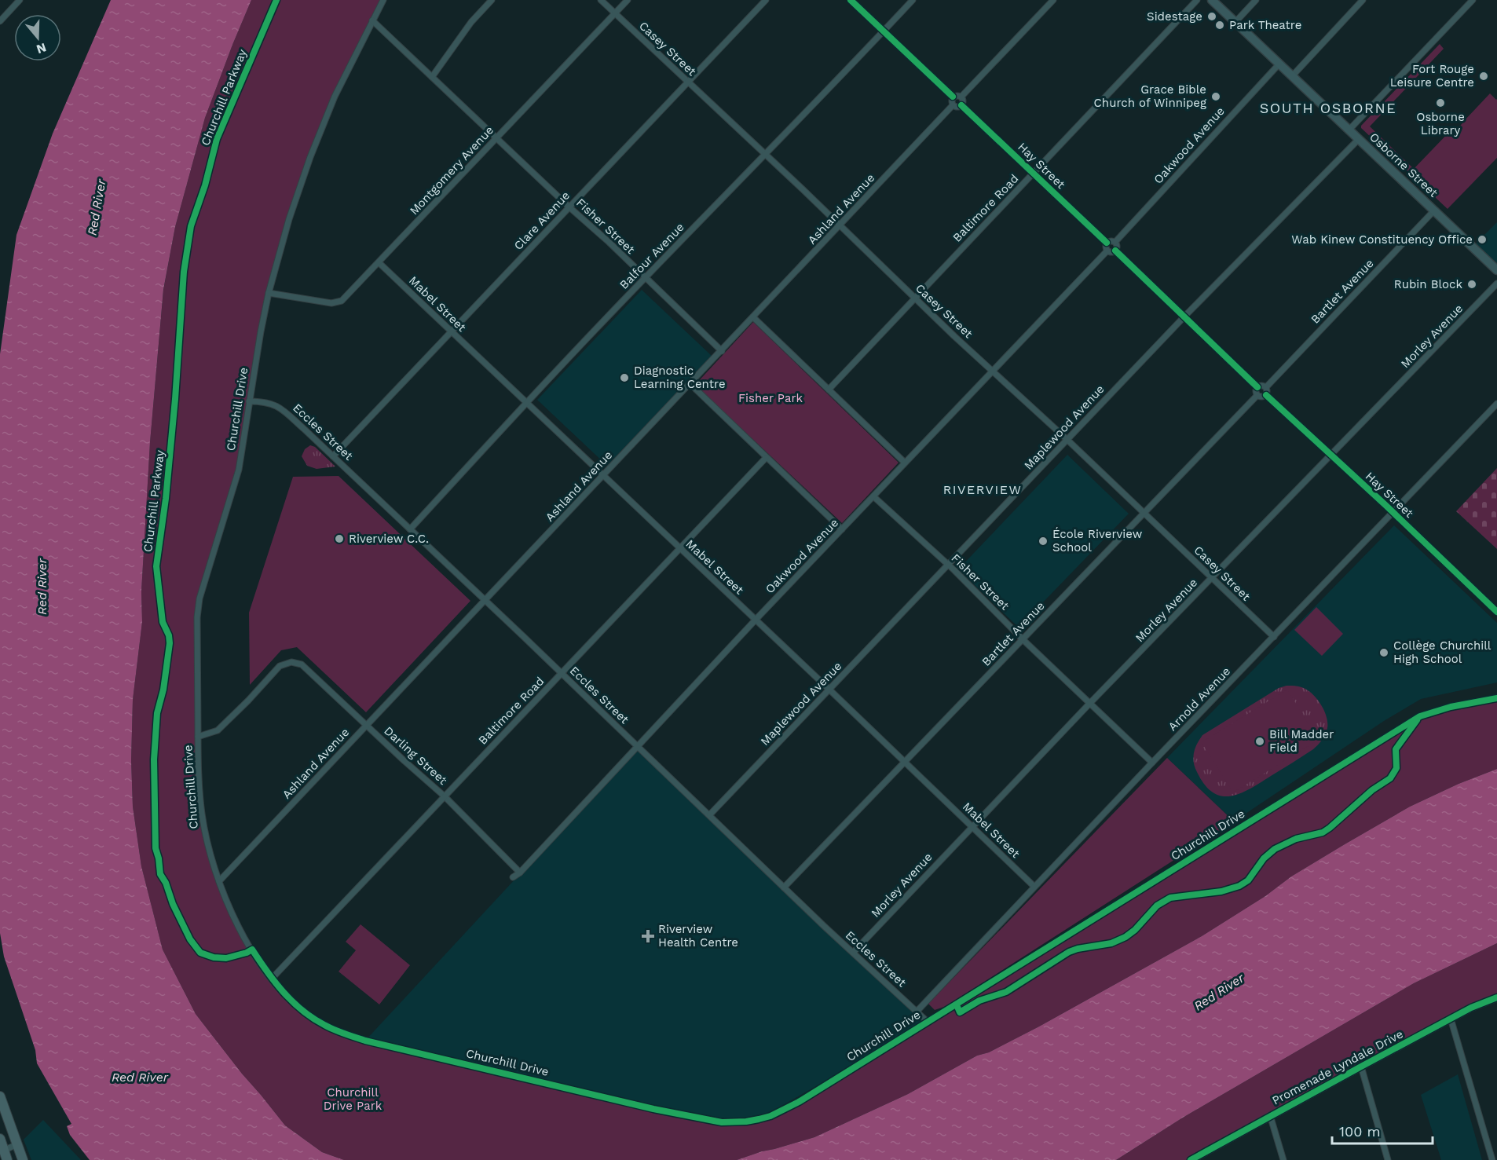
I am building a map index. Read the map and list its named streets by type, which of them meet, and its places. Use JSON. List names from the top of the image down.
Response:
{
  "streets": {
    "main road": ["Osborne Street"],
    "street": [
      "Casey Street",
      "Oakwood Avenue",
      "Hay Street",
      "Montgomery Avenue",
      "Baltimore Road",
      "Ashland Avenue",
      "Clare Avenue",
      "Fisher Street",
      "Balfour Avenue",
      "Bartlet Avenue",
      "Mabel Street",
      "Morley Avenue",
      "Churchill Drive",
      "Maplewood Avenue",
      "Eccles Street",
      "Arnold Avenue",
      "Darling Street",
      "Promenade Lyndale Drive"
    ],
    "cycle path": ["Churchill Parkway"]
  },
  "crossings": [
    ["Casey Street", "Oakwood Avenue"],
    ["Casey Street", "Montgomery Avenue"],
    ["Casey Street", "Baltimore Road"],
    ["Casey Street", "Ashland Avenue"],
    ["Casey Street", "Clare Avenue"],
    ["Casey Street", "Balfour Avenue"],
    ["Casey Street", "Bartlet Avenue"],
    ["Casey Street", "Morley Avenue"],
    ["Casey Street", "Maplewood Avenue"],
    ["Casey Street", "Arnold Avenue"],
    ["Oakwood Avenue", "Osborne Street"],
    ["Oakwood Avenue", "Hay Street"],
    ["Oakwood Avenue", "Fisher Street"],
    ["Oakwood Avenue", "Mabel Street"],
    ["Oakwood Avenue", "Eccles Street"],
    ["Oakwood Avenue", "Darling Street"],
    ["Osborne Street", "Bartlet Avenue"],
    ["Osborne Street", "Maplewood Avenue"],
    ["Hay Street", "Baltimore Road"],
    ["Hay Street", "Ashland Avenue"],
    ["Hay Street", "Bartlet Avenue"],
    ["Hay Street", "Morley Avenue"],
    ["Hay Street", "Arnold Avenue"],
    ["Montgomery Avenue", "Fisher Street"],
    ["Montgomery Avenue", "Mabel Street"],
    ["Montgomery Avenue", "Churchill Drive"],
    ["Baltimore Road", "Mabel Street"],
    ["Baltimore Road", "Churchill Drive"],
    ["Baltimore Road", "Eccles Street"],
    ["Baltimore Road", "Darling Street"],
    ["Ashland Avenue", "Fisher Street"],
    ["Ashland Avenue", "Mabel Street"],
    ["Ashland Avenue", "Churchill Drive"],
    ["Ashland Avenue", "Eccles Street"],
    ["Ashland Avenue", "Darling Street"],
    ["Clare Avenue", "Fisher Street"],
    ["Clare Avenue", "Mabel Street"],
    ["Clare Avenue", "Eccles Street"],
    ["Fisher Street", "Balfour Avenue"],
    ["Fisher Street", "Bartlet Avenue"],
    ["Fisher Street", "Morley Avenue"],
    ["Fisher Street", "Churchill Drive"],
    ["Fisher Street", "Maplewood Avenue"],
    ["Fisher Street", "Arnold Avenue"],
    ["Balfour Avenue", "Mabel Street"],
    ["Balfour Avenue", "Eccles Street"],
    ["Bartlet Avenue", "Mabel Street"],
    ["Bartlet Avenue", "Eccles Street"],
    ["Mabel Street", "Morley Avenue"],
    ["Mabel Street", "Maplewood Avenue"],
    ["Mabel Street", "Arnold Avenue"],
    ["Morley Avenue", "Eccles Street"],
    ["Churchill Drive", "Eccles Street"],
    ["Churchill Drive", "Darling Street"],
    ["Maplewood Avenue", "Eccles Street"],
    ["Eccles Street", "Arnold Avenue"]
  ],
  "districts": ["SOUTH OSBORNE", "RIVERVIEW"],
  "water": ["Red River"],
  "parks": ["Fisher Park", "Churchill Drive Park"],
  "places": {
    "other": [
      "Sidestage",
      "Park Theatre",
      "Fort Rouge Leisure Centre",
      "Grace Bible Church of Winnipeg",
      "Osborne Library",
      "Wab Kinew Constituency Office",
      "Rubin Block",
      "Diagnostic Learning Centre",
      "Riverview C.C.",
      "École Riverview School",
      "Collège Churchill High School",
      "Bill Madder Field"
    ],
    "health": ["Riverview Health Centre"]
  },
  "scale_bar": "100 m",
  "north": "bottom"
}
